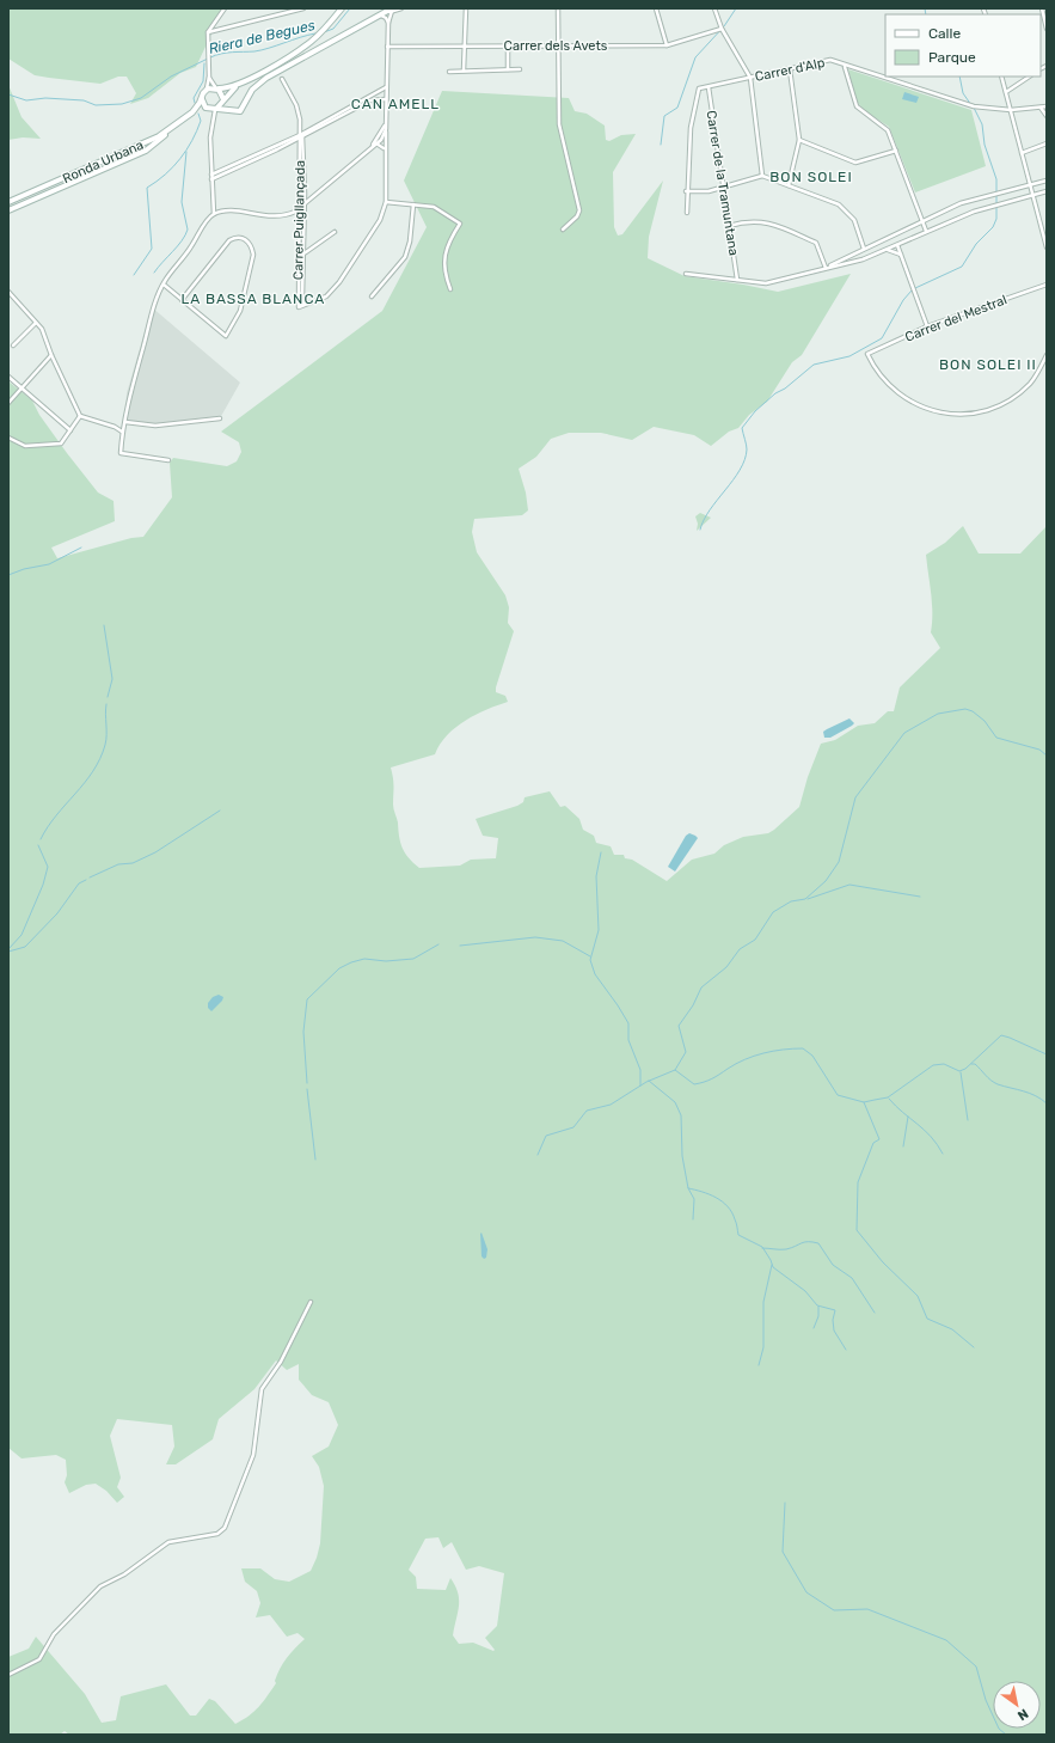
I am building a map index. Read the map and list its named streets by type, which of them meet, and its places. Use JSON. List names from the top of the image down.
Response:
{
  "streets": {
    "main road": ["Ronda Urbana"],
    "street": [
      "Carrer dels Avets",
      "Carrer d'Alp",
      "Carrer de la Tramuntana",
      "Carrer Puigllançada",
      "Carrer del Mestral"
    ]
  },
  "crossings": [
    ["Carrer d'Alp", "Carrer de la Tramuntana"]
  ],
  "districts": [
    "CAN AMELL",
    "BON SOLEI",
    "LA BASSA BLANCA",
    "BON SOLEI II"
  ],
  "water": ["Riera de Begues"],
  "legend": ["Calle", "Parque"],
  "north": "bottom right"
}
